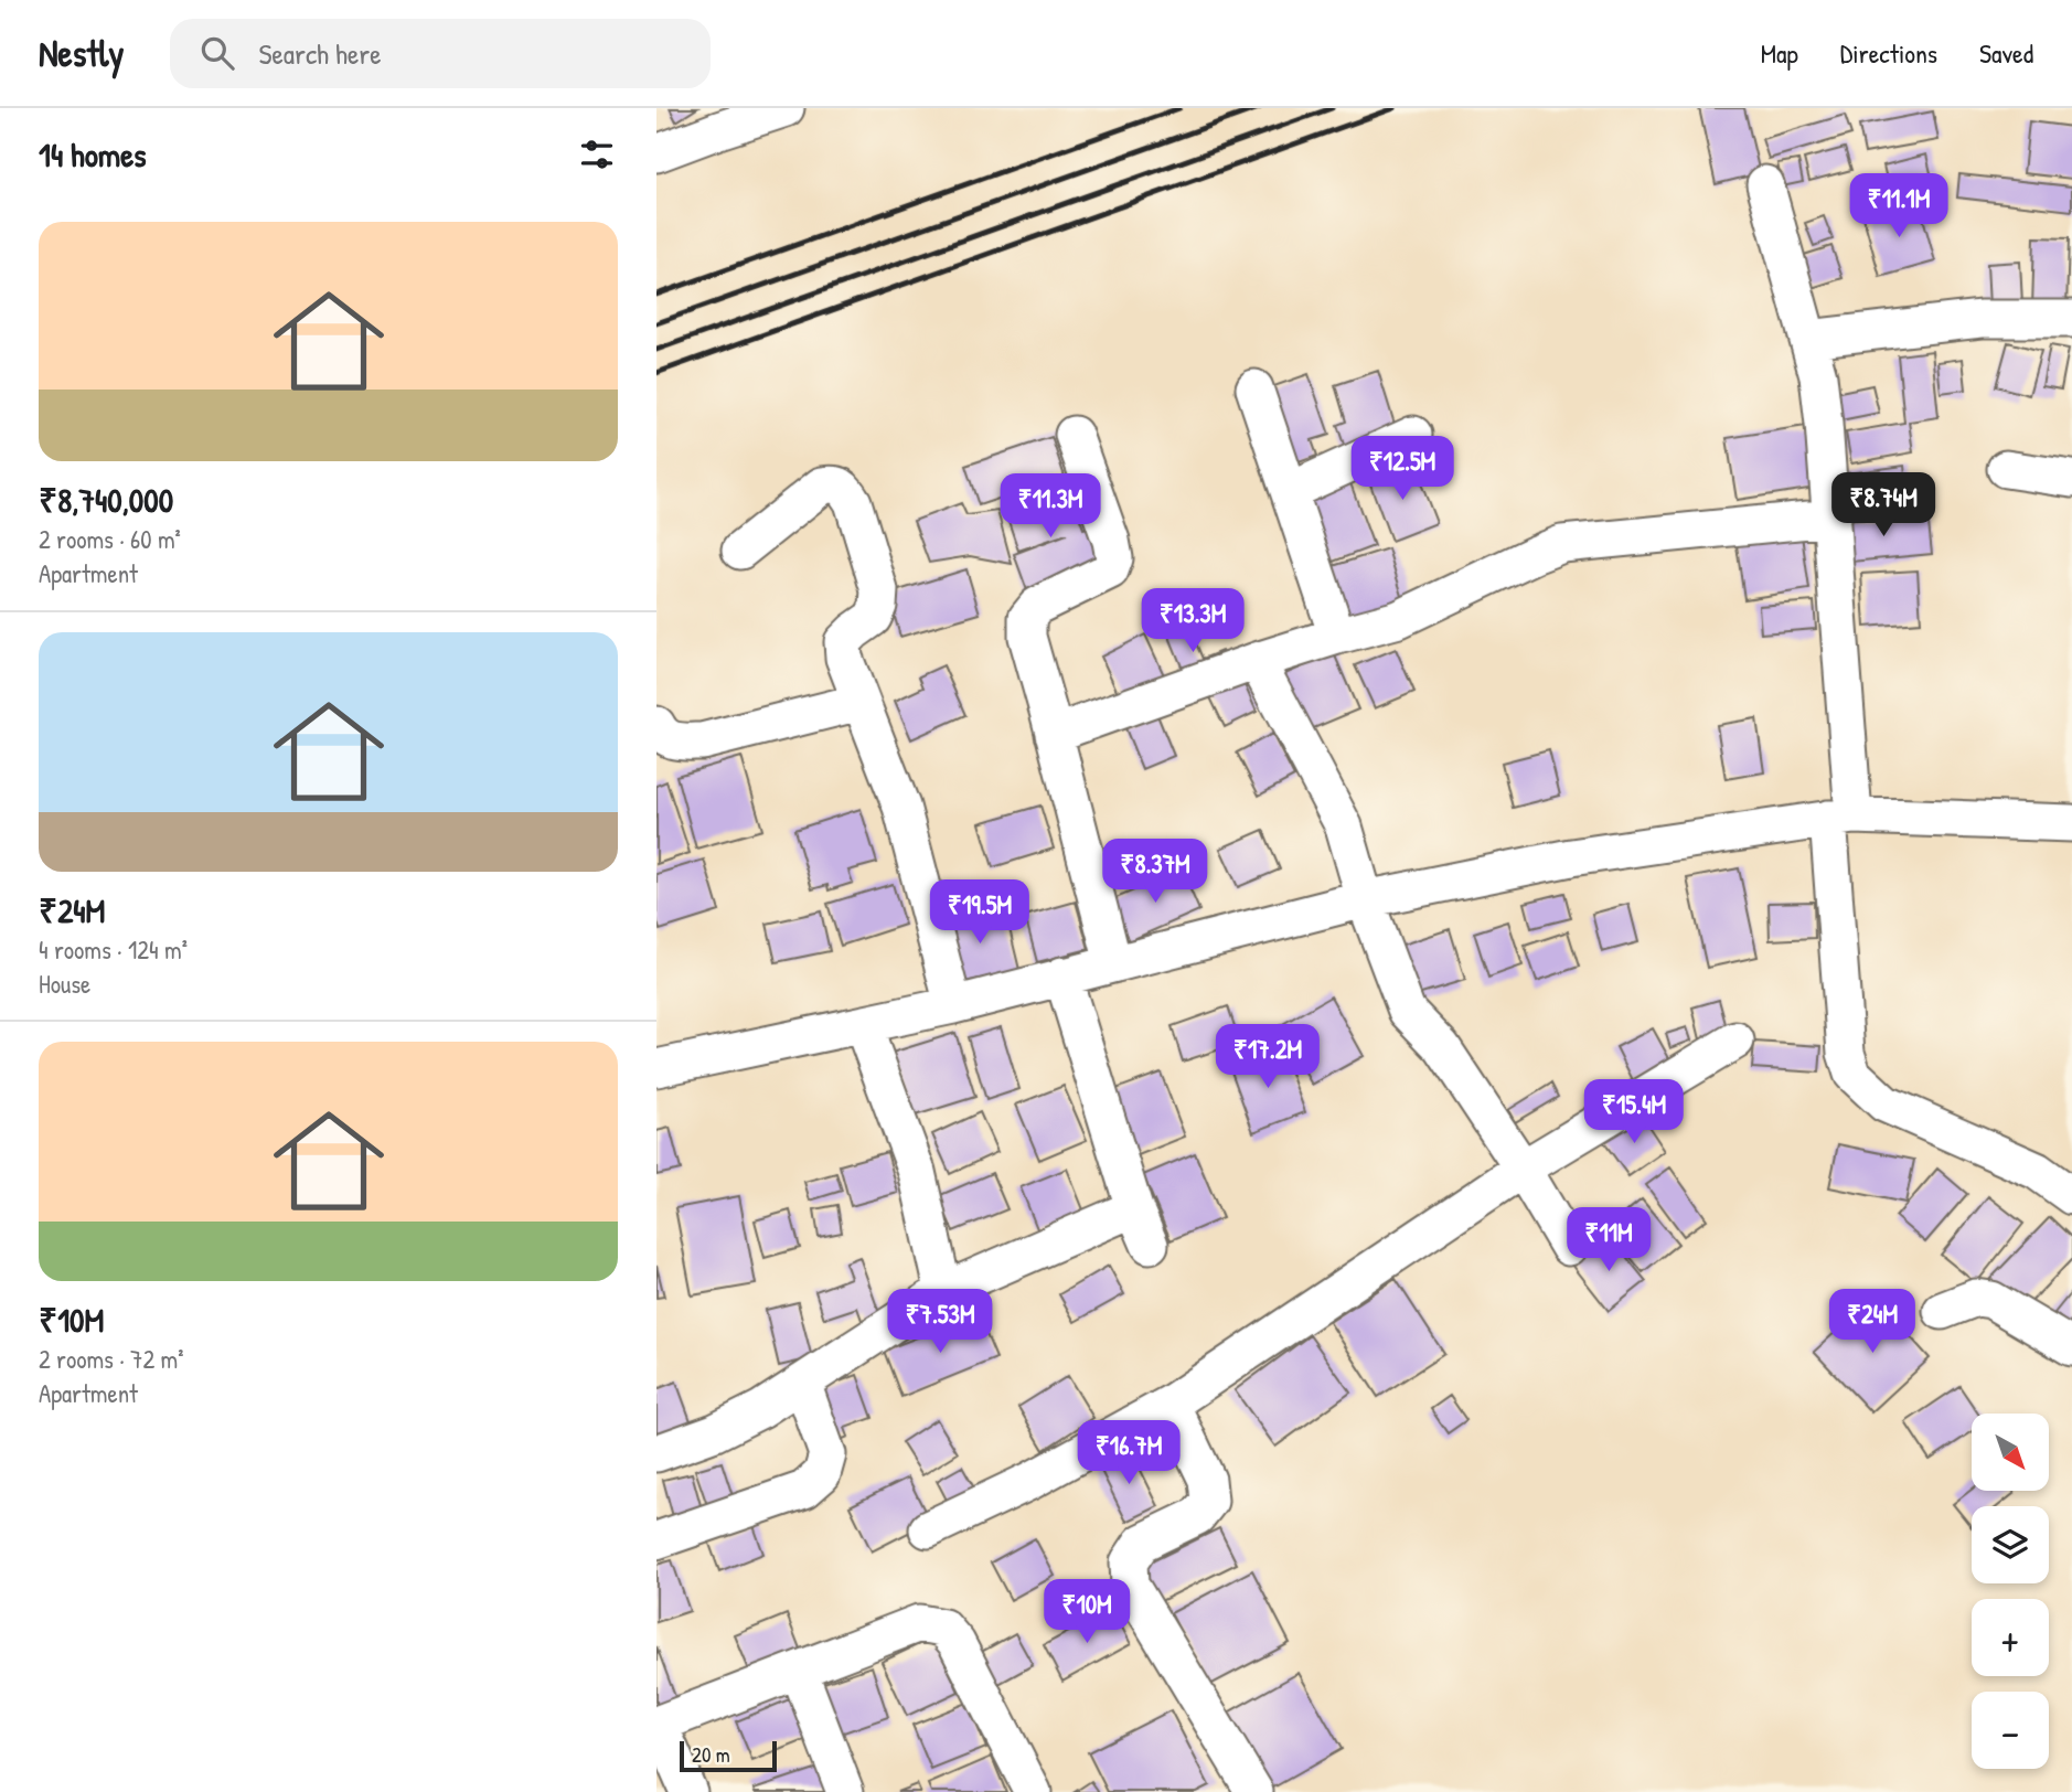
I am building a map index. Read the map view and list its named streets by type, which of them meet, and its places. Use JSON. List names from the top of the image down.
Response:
{
  "scale_bar": "20 m",
  "north": "bottom right",
  "page": {
    "header": "Nestly",
    "search": "Search here",
    "nav": ["Map", "Directions", "Saved"],
    "heading": "14 homes",
    "price": [
      "₹11.1M",
      "₹12.5M",
      "₹8.74M",
      "₹11.3M",
      "₹13.3M",
      "₹8.37M",
      "₹19.5M",
      "₹17.2M",
      "₹15.4M",
      "₹11M",
      "₹7.53M",
      "₹24M",
      "₹16.7M",
      "₹10M"
    ],
    "list": [
      {
        "name": "₹8,740,000",
        "note": "2 rooms · 60 m² · Apartment"
      },
      {
        "name": "₹24M",
        "note": "4 rooms · 124 m² · House"
      },
      {
        "name": "₹10M",
        "note": "2 rooms · 72 m² · Apartment"
      }
    ],
    "map_buttons": ["+", "−"],
    "scale": "20 m"
  }
}
